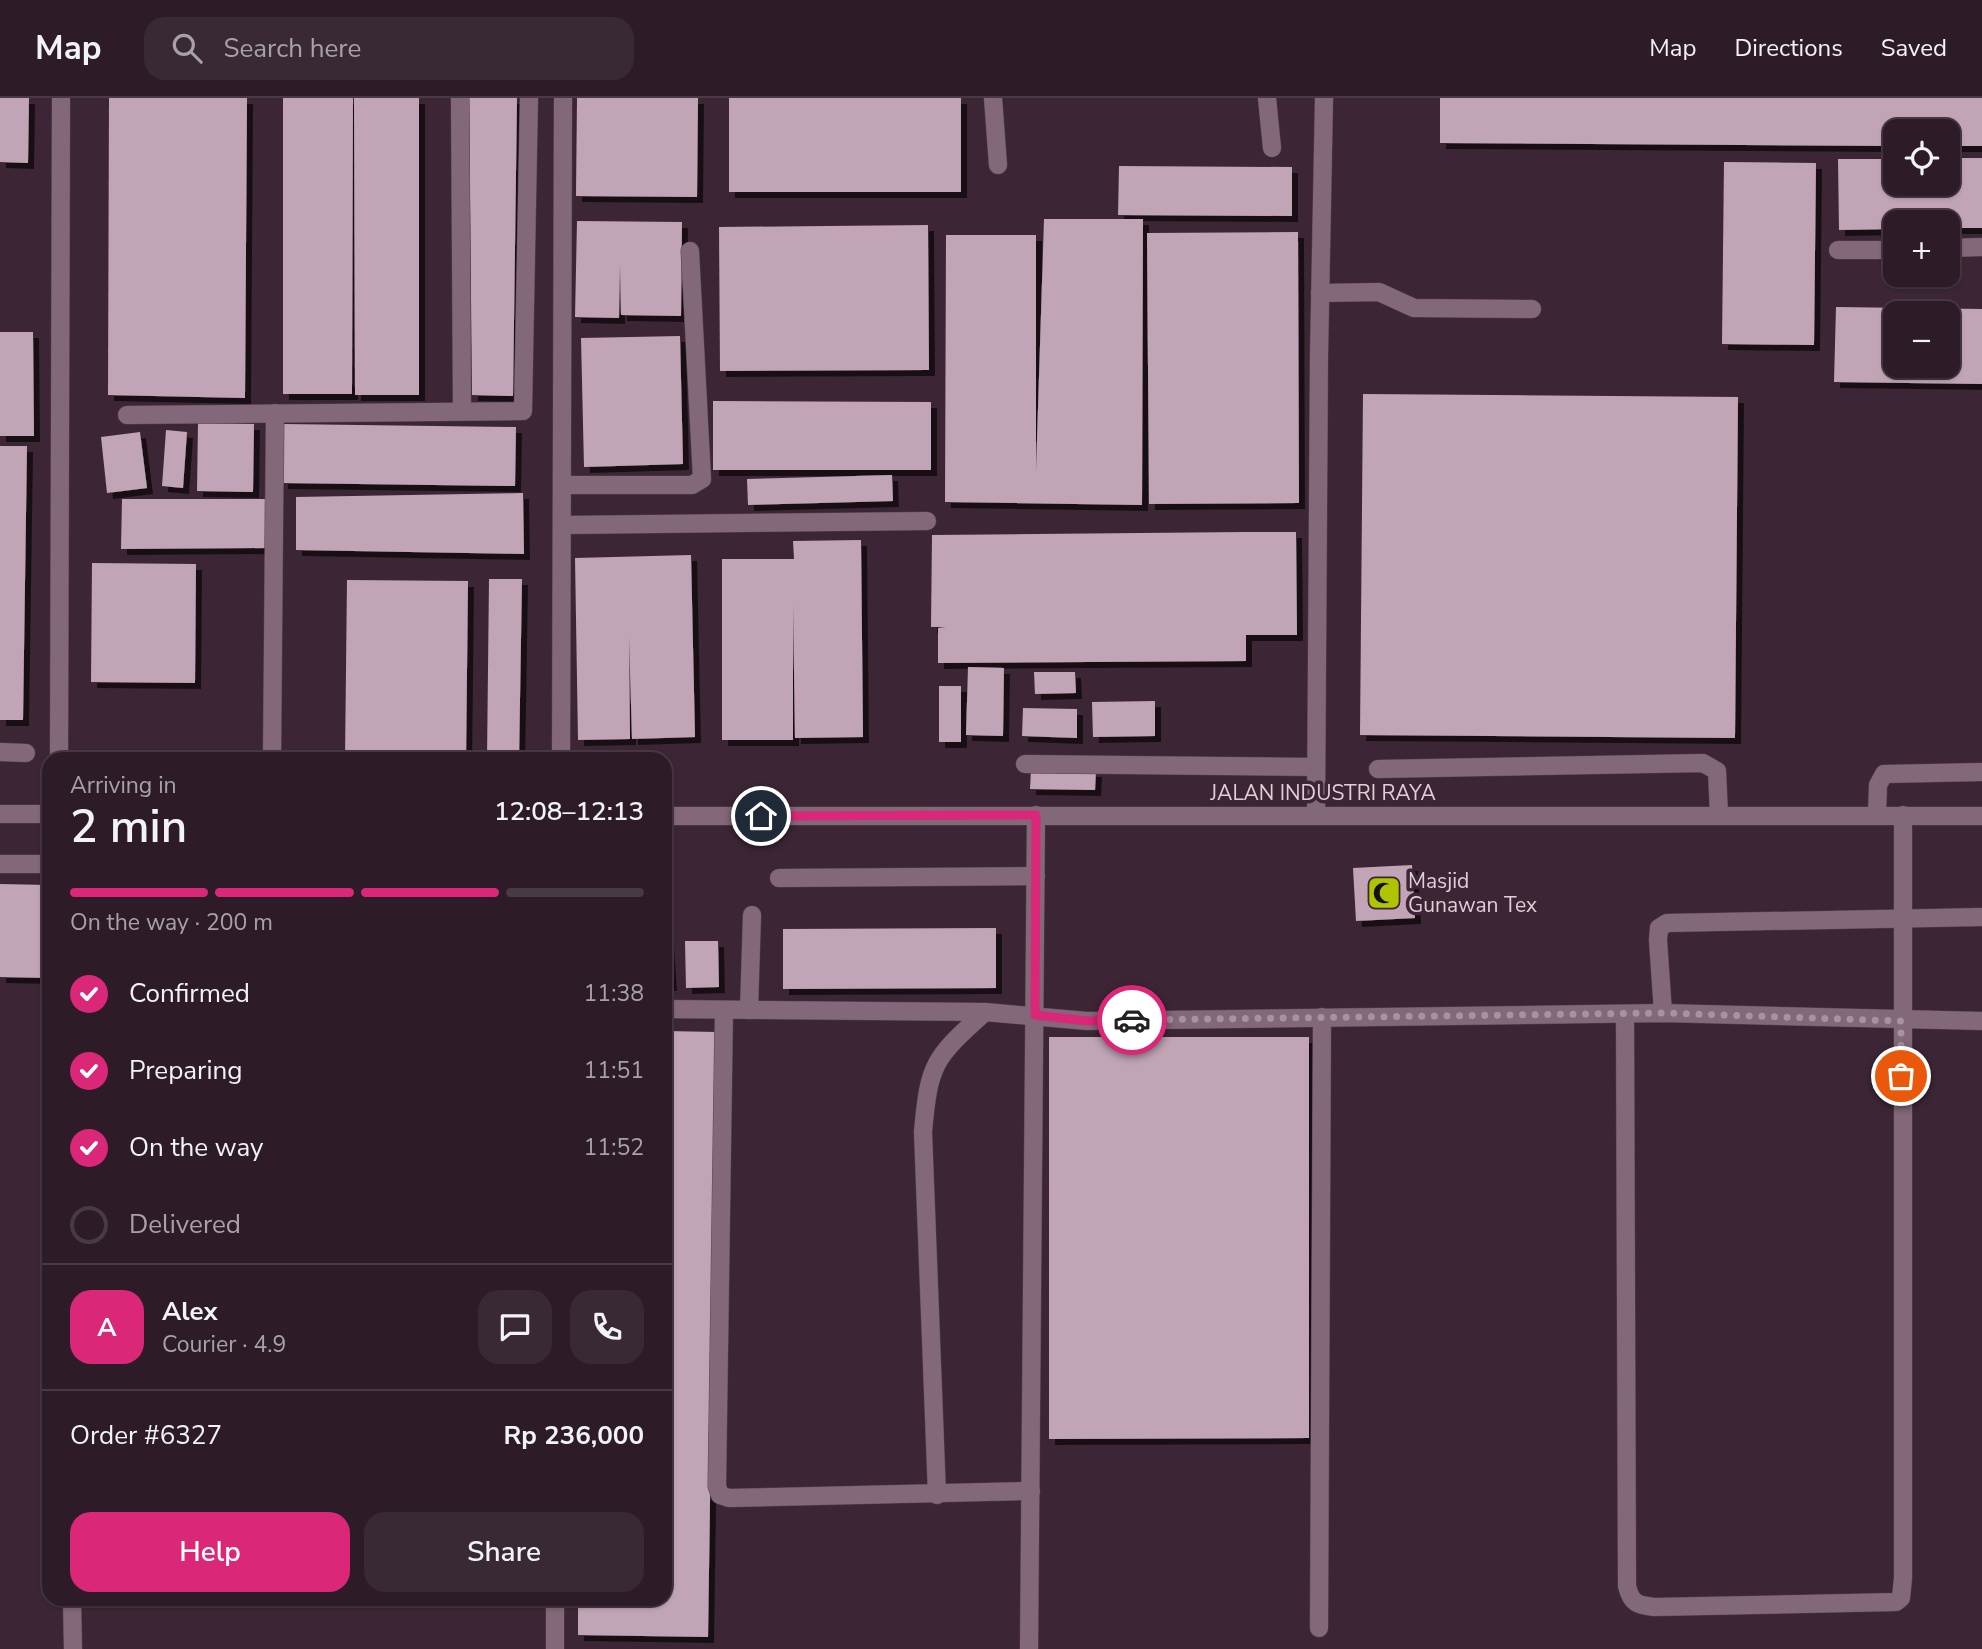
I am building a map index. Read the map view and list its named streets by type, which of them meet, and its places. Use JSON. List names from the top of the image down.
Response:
{
  "streets": {
    "street": ["JALAN INDUSTRI RAYA"]
  },
  "places": {
    "mosque": ["Masjid Gunawan Tex"]
  },
  "page": {
    "header": "Map",
    "search": "Search here",
    "nav": ["Map", "Directions", "Saved"],
    "map_buttons": ["+", "−"],
    "heading": ["2 min", "Arriving in", "12:08–12:13"],
    "panel": [
      "Alex",
      "Courier · 4.9",
      "Order #6327",
      "Rp 236,000"
    ],
    "bar": "On the way · 200 m",
    "list": [
      ["Confirmed", "11:38"],
      ["Preparing", "11:51"],
      ["On the way", "11:52"],
      "Delivered"
    ],
    "round": "A",
    "buttons": ["Help", "Share"]
  }
}
